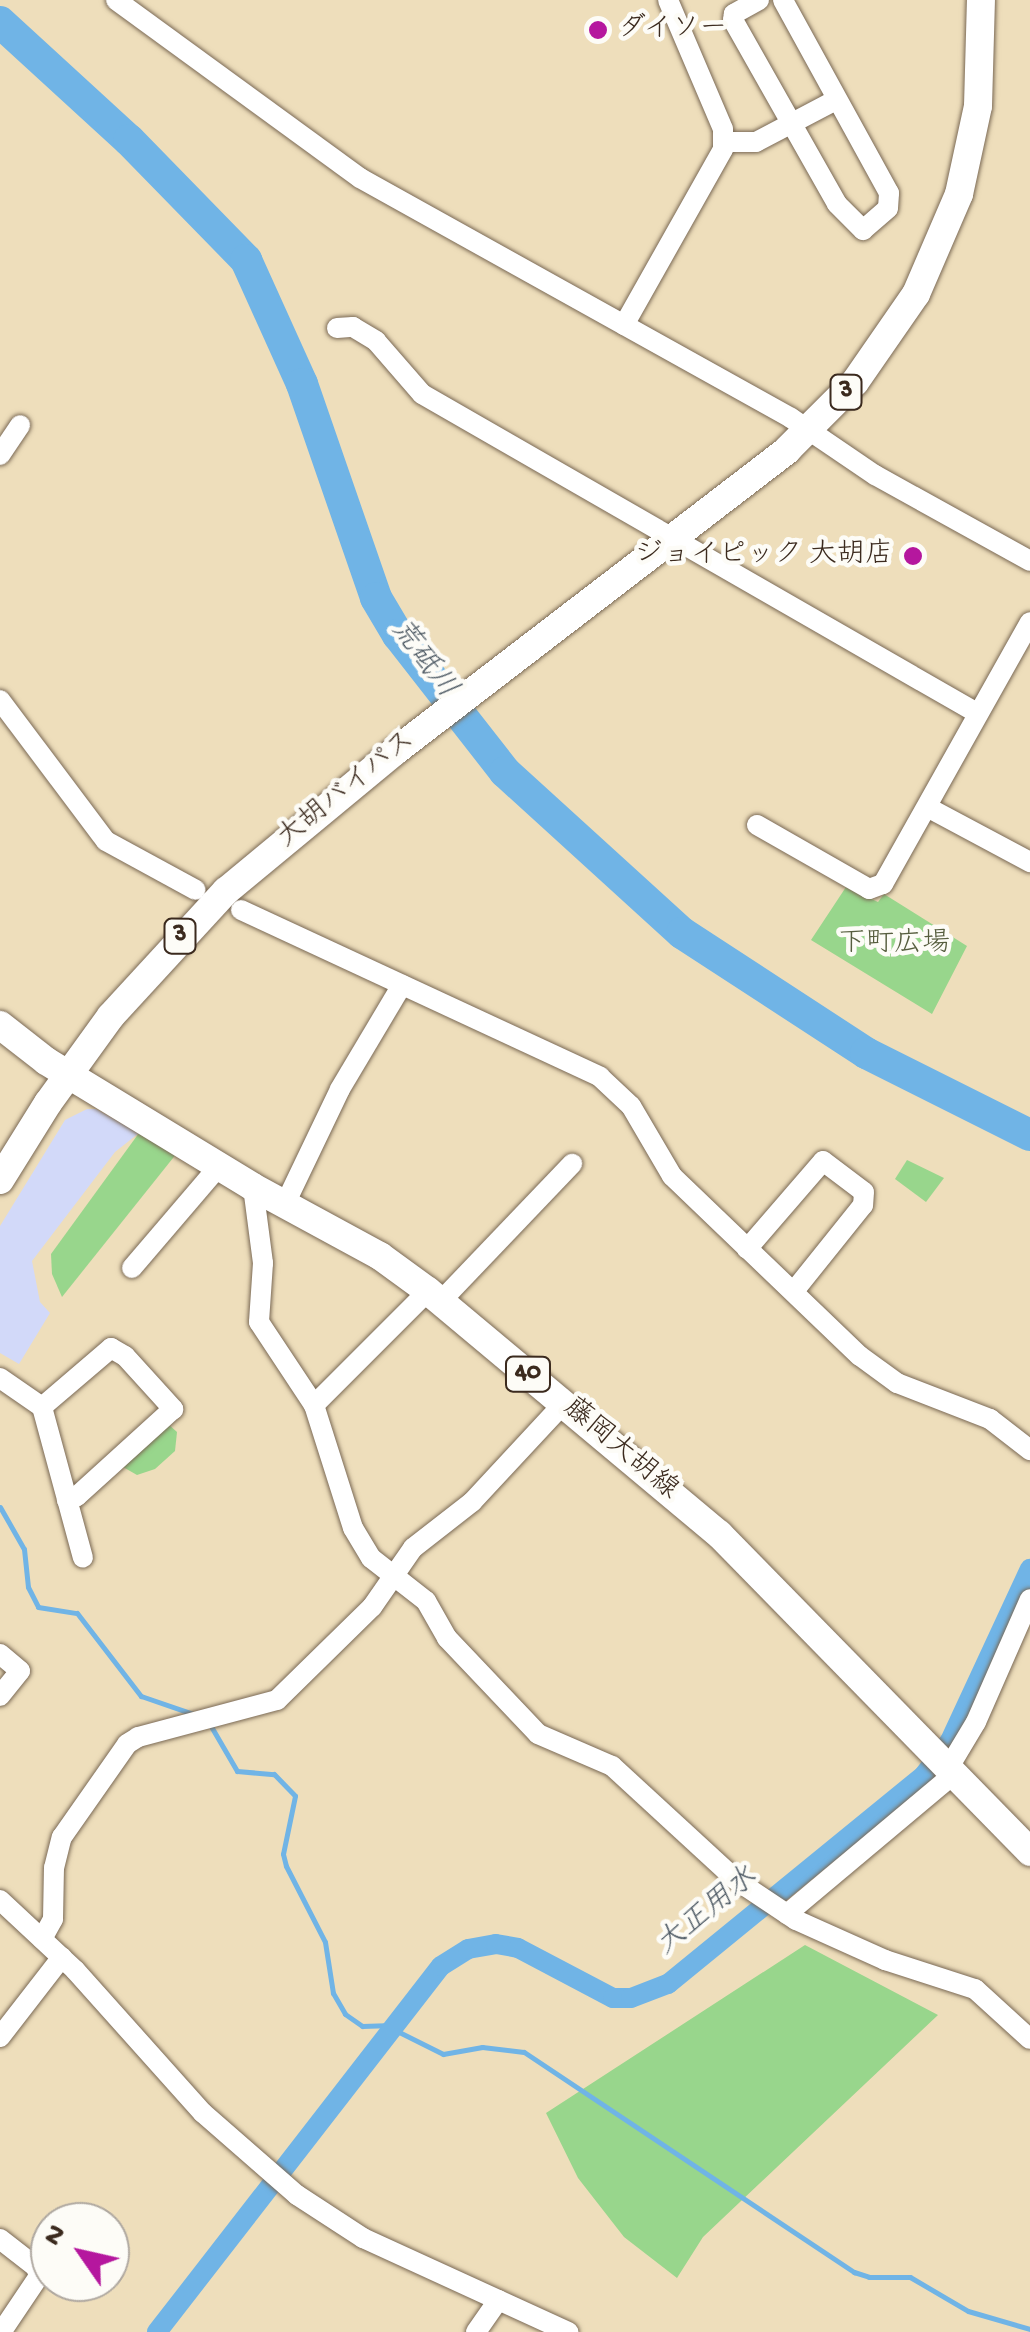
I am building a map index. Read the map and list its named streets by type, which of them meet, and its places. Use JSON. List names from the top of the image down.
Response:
{
  "streets": {
    "main road": [
      "3",
      "大胡バイパス",
      "40",
      "藤岡大胡線"
    ]
  },
  "crossings": [
    ["大胡バイパス", "藤岡大胡線"]
  ],
  "water": ["荒砥川", "大正用水"],
  "parks": ["下町広場"],
  "places": ["ダイソー", "ジョイピック 大胡店"],
  "north": "top left"
}
